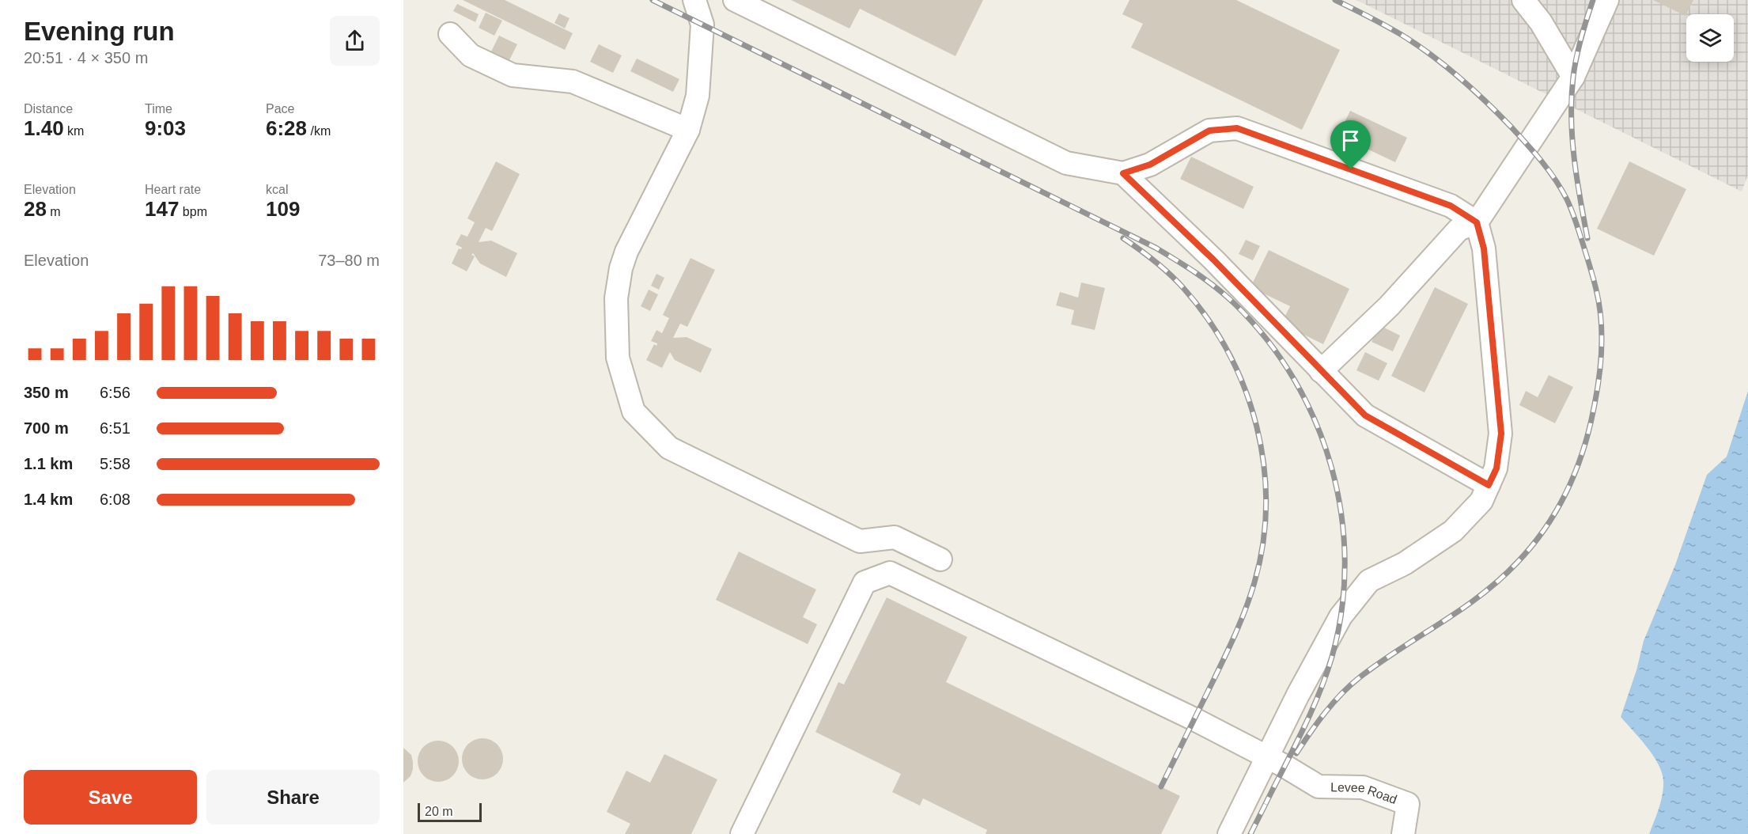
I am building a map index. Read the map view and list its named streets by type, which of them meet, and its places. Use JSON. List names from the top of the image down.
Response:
{
  "streets": {
    "lane": ["Levee Road"]
  },
  "scale_bar": "20 m",
  "page": {
    "heading": ["Evening run", "20:51 · 4 × 350 m"],
    "stats": [
      ["Distance", "1.40 km"],
      ["Time", "9:03"],
      ["Pace", "6:28 /km"],
      ["Elevation", "28 m"],
      ["Heart rate", "147 bpm"],
      ["kcal", "109"]
    ],
    "chart": ["Elevation", "73–80 m"],
    "list": [
      {
        "name": "350 m",
        "note": "6:56"
      },
      {
        "name": "700 m",
        "note": "6:51"
      },
      {
        "name": "1.1 km",
        "note": "5:58"
      },
      {
        "name": "1.4 km",
        "note": "6:08"
      }
    ],
    "buttons": ["Save", "Share"],
    "scale": "20 m"
  }
}
